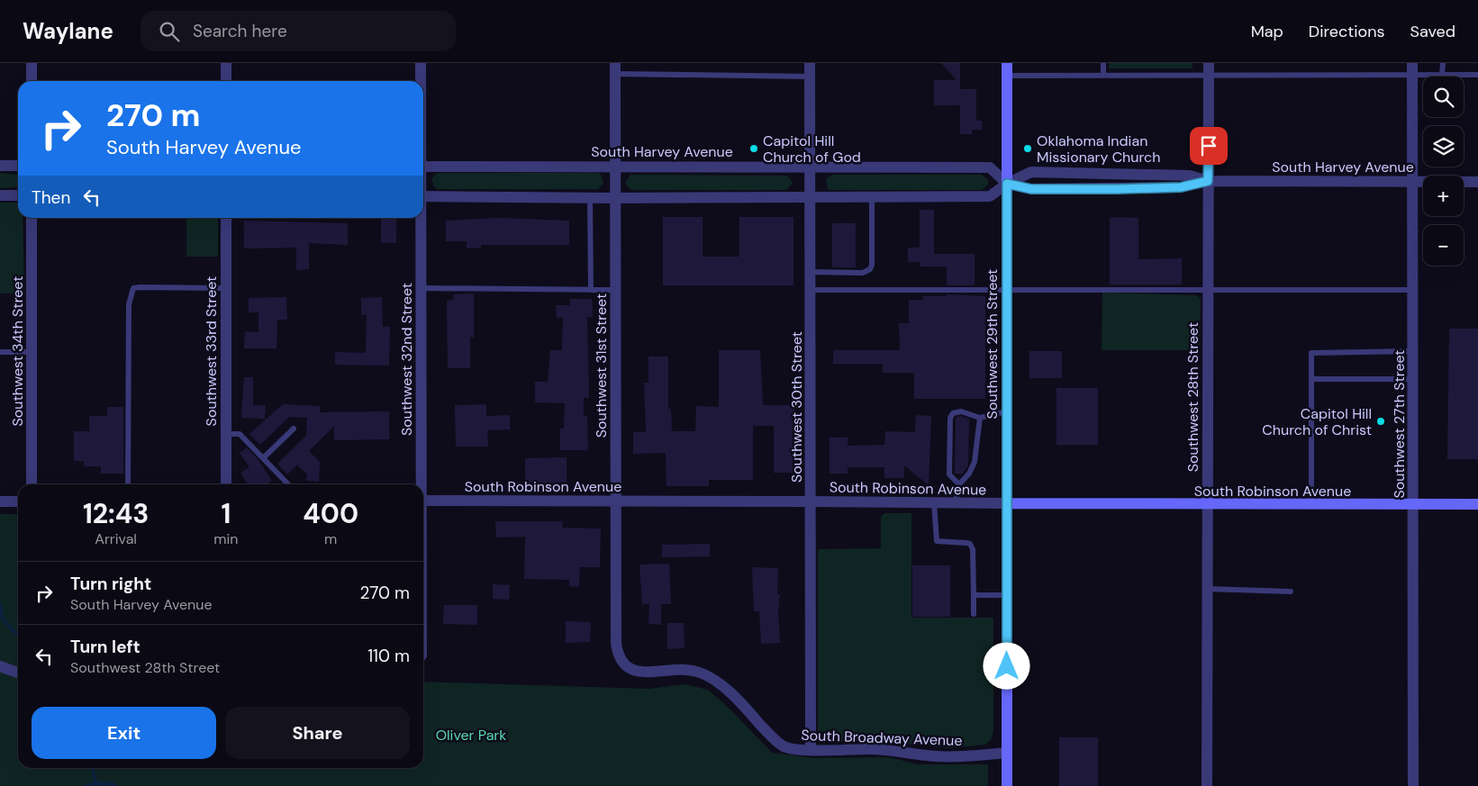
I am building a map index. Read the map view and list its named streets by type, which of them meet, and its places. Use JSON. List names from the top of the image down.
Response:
{
  "streets": {
    "main road": ["Southwest 29th Street", "South Robinson Avenue"],
    "street": [
      "South Harvey Avenue",
      "Southwest 34th Street",
      "Southwest 33rd Street",
      "Southwest 32nd Street",
      "Southwest 31st Street",
      "Southwest 28th Street",
      "Southwest 30th Street",
      "Southwest 27th Street",
      "South Broadway Avenue"
    ]
  },
  "crossings": [
    ["South Harvey Avenue", "Southwest 29th Street"],
    ["South Harvey Avenue", "Southwest 31st Street"],
    ["South Harvey Avenue", "Southwest 28th Street"],
    ["South Harvey Avenue", "Southwest 30th Street"],
    ["South Harvey Avenue", "Southwest 27th Street"],
    ["Southwest 29th Street", "South Robinson Avenue"],
    ["Southwest 29th Street", "South Broadway Avenue"],
    ["Southwest 31st Street", "South Robinson Avenue"],
    ["Southwest 31st Street", "South Broadway Avenue"],
    ["Southwest 28th Street", "South Robinson Avenue"],
    ["Southwest 30th Street", "South Robinson Avenue"],
    ["Southwest 30th Street", "South Broadway Avenue"],
    ["Southwest 27th Street", "South Robinson Avenue"]
  ],
  "parks": ["Oliver Park"],
  "places": ["Capitol Hill Church of God", "Oklahoma Indian Missionary Church", "Capitol Hill Church of Christ"],
  "page": {
    "header": "Waylane",
    "search": "Search here",
    "nav": ["Map", "Directions", "Saved"],
    "map_buttons": ["+", "−"],
    "turn": ["270 m", "South Harvey Avenue"],
    "then": "Then",
    "eta": [
      "12:43",
      "Arrival",
      "1",
      "min",
      "400",
      "m"
    ],
    "list": [
      {
        "name": "Turn right",
        "note": "South Harvey Avenue",
        "value": "270 m"
      },
      {
        "name": "Turn left",
        "note": "Southwest 28th Street",
        "value": "110 m"
      }
    ],
    "buttons": ["Exit", "Share"]
  }
}
